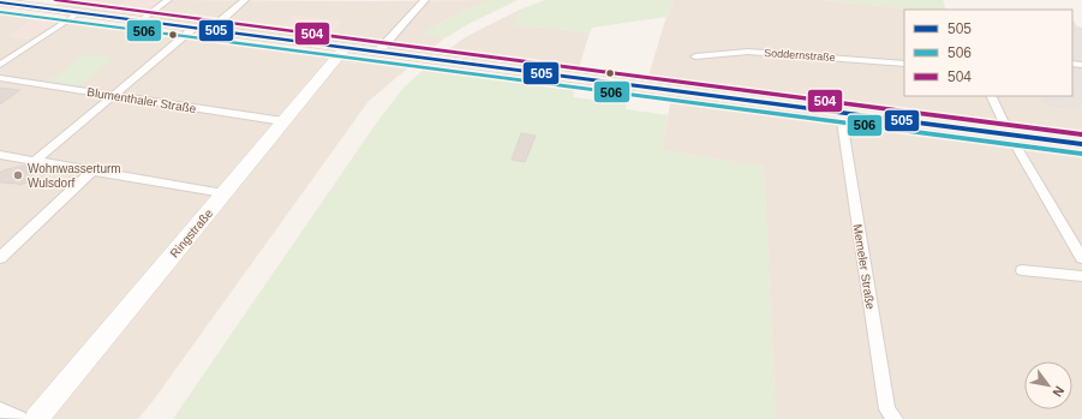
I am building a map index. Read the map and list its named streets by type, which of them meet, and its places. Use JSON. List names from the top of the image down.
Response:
{
  "streets": {
    "street": [
      "Soddernstraße",
      "Blumenthaler Straße",
      "Ringstraße",
      "Memeler Straße"
    ]
  },
  "crossings": [
    ["Blumenthaler Straße", "Ringstraße"]
  ],
  "places": ["Wohnwasserturm Wulsdorf"],
  "lines": ["transit line 504", "transit line 505", "transit line 506"],
  "legend": ["505", "506", "504"],
  "north": "bottom right"
}
